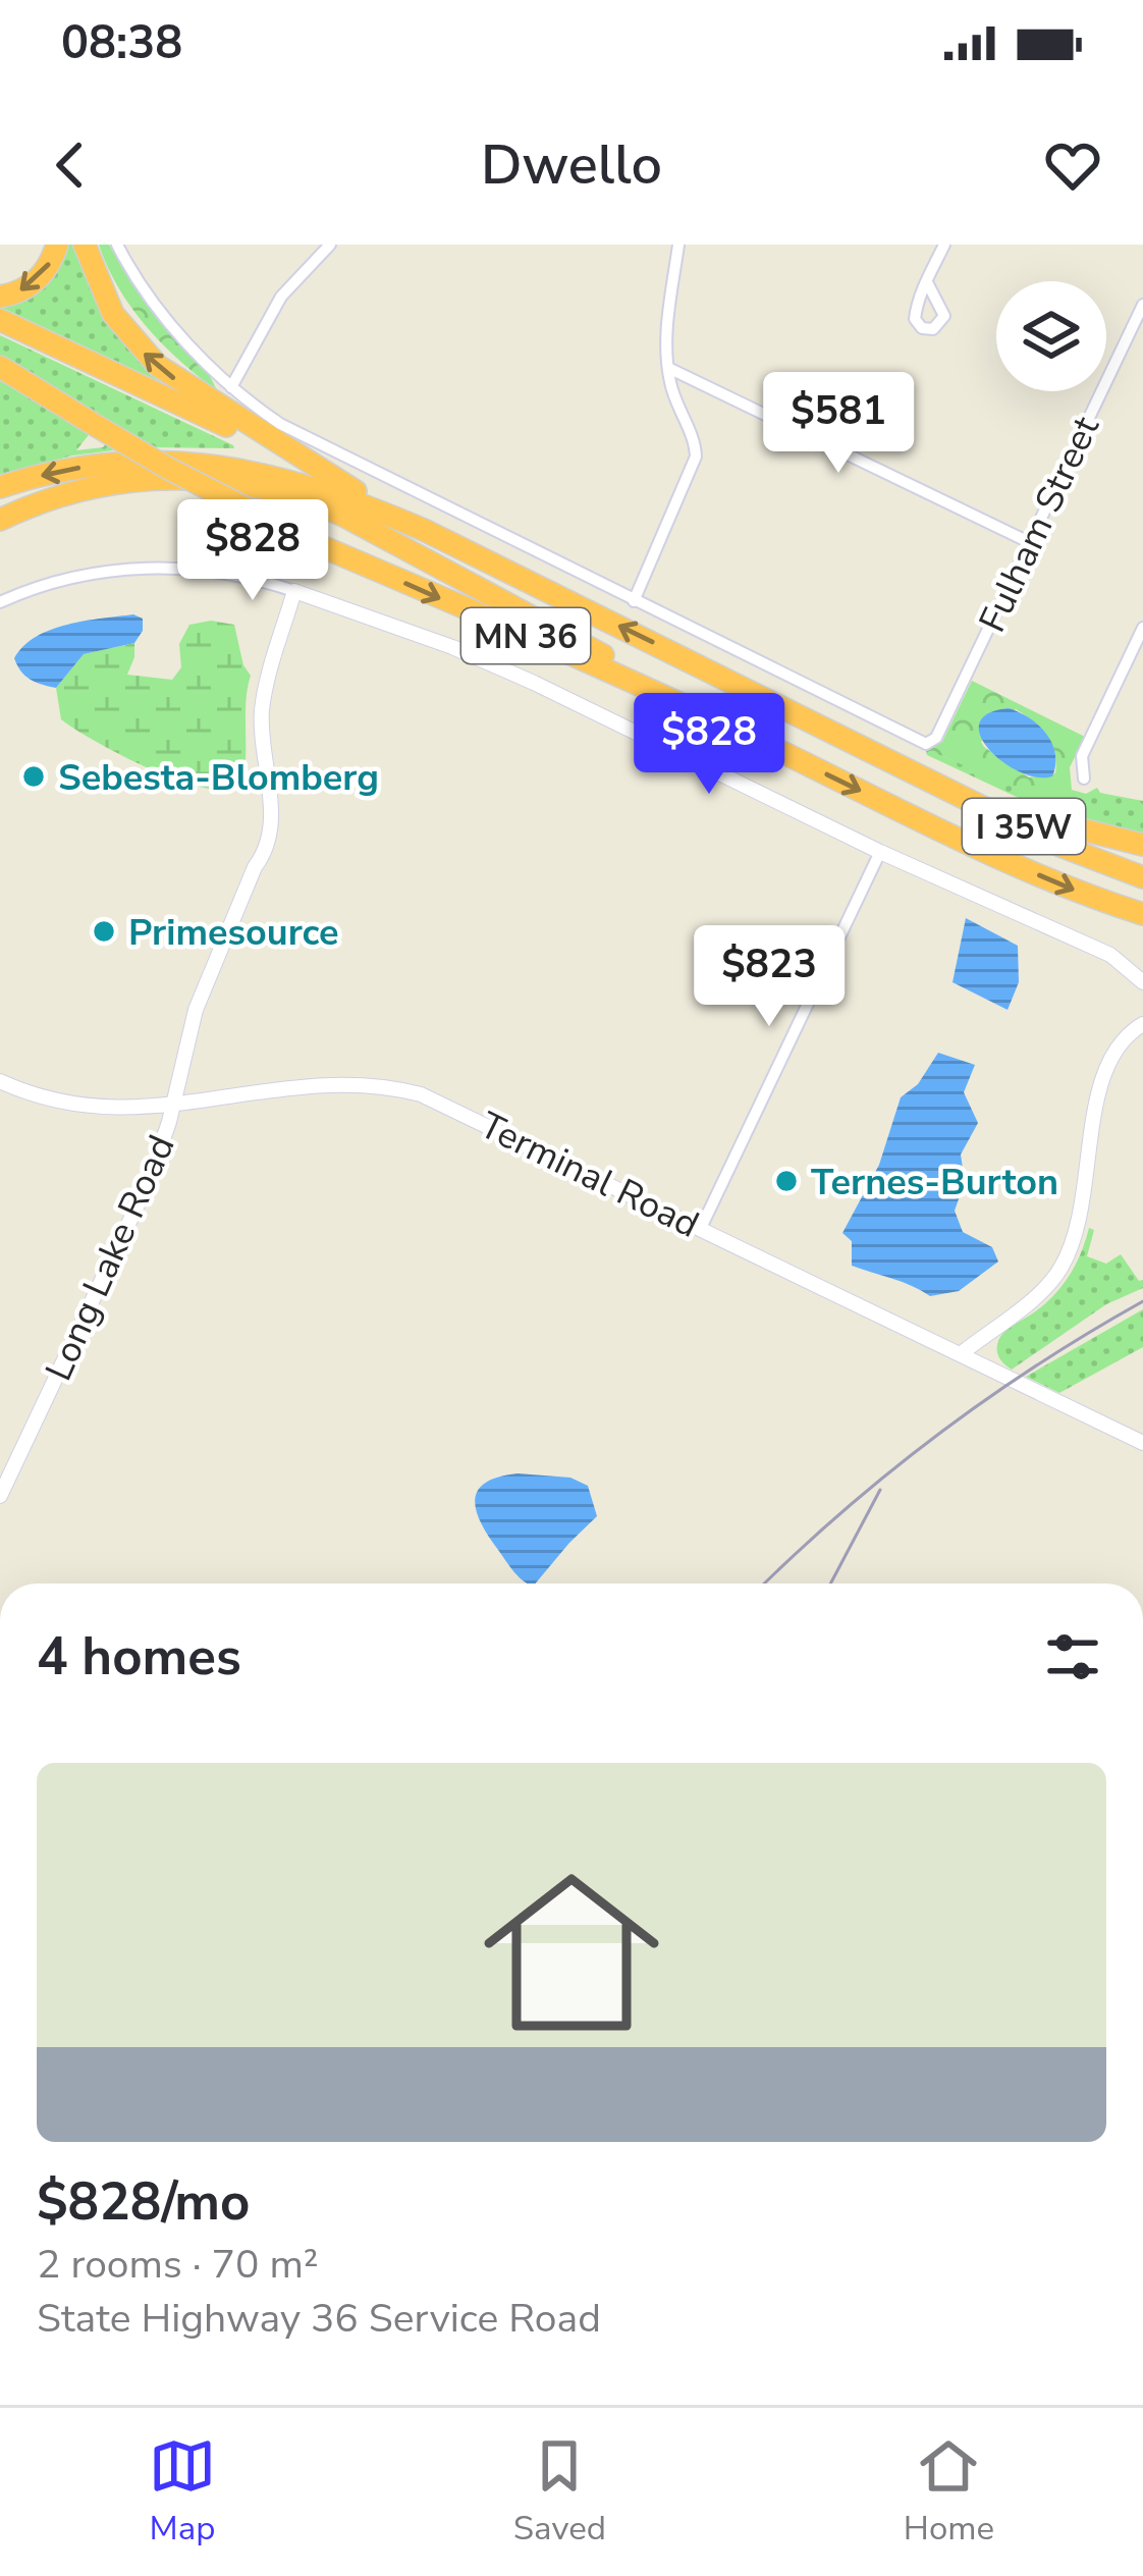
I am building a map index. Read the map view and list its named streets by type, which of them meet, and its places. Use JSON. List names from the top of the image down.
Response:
{
  "streets": {
    "highway": ["MN 36", "I 35W"],
    "street": ["Fulham Street", "Terminal Road", "Long Lake Road"]
  },
  "crossings": [
    ["MN 36", "I 35W"],
    ["Terminal Road", "Long Lake Road"]
  ],
  "places": ["Sebesta-Blomberg", "Primesource", "Ternes-Burton"],
  "page": {
    "status": "08:38",
    "header": "Dwello",
    "price": [
      "$581",
      "$828",
      "$828",
      "$823"
    ],
    "heading": "4 homes",
    "list": [
      {
        "name": "$828/mo",
        "note": "2 rooms · 70 m² · State Highway 36 Service Road"
      }
    ],
    "tabs": ["Map", "Saved", "Home"]
  }
}
